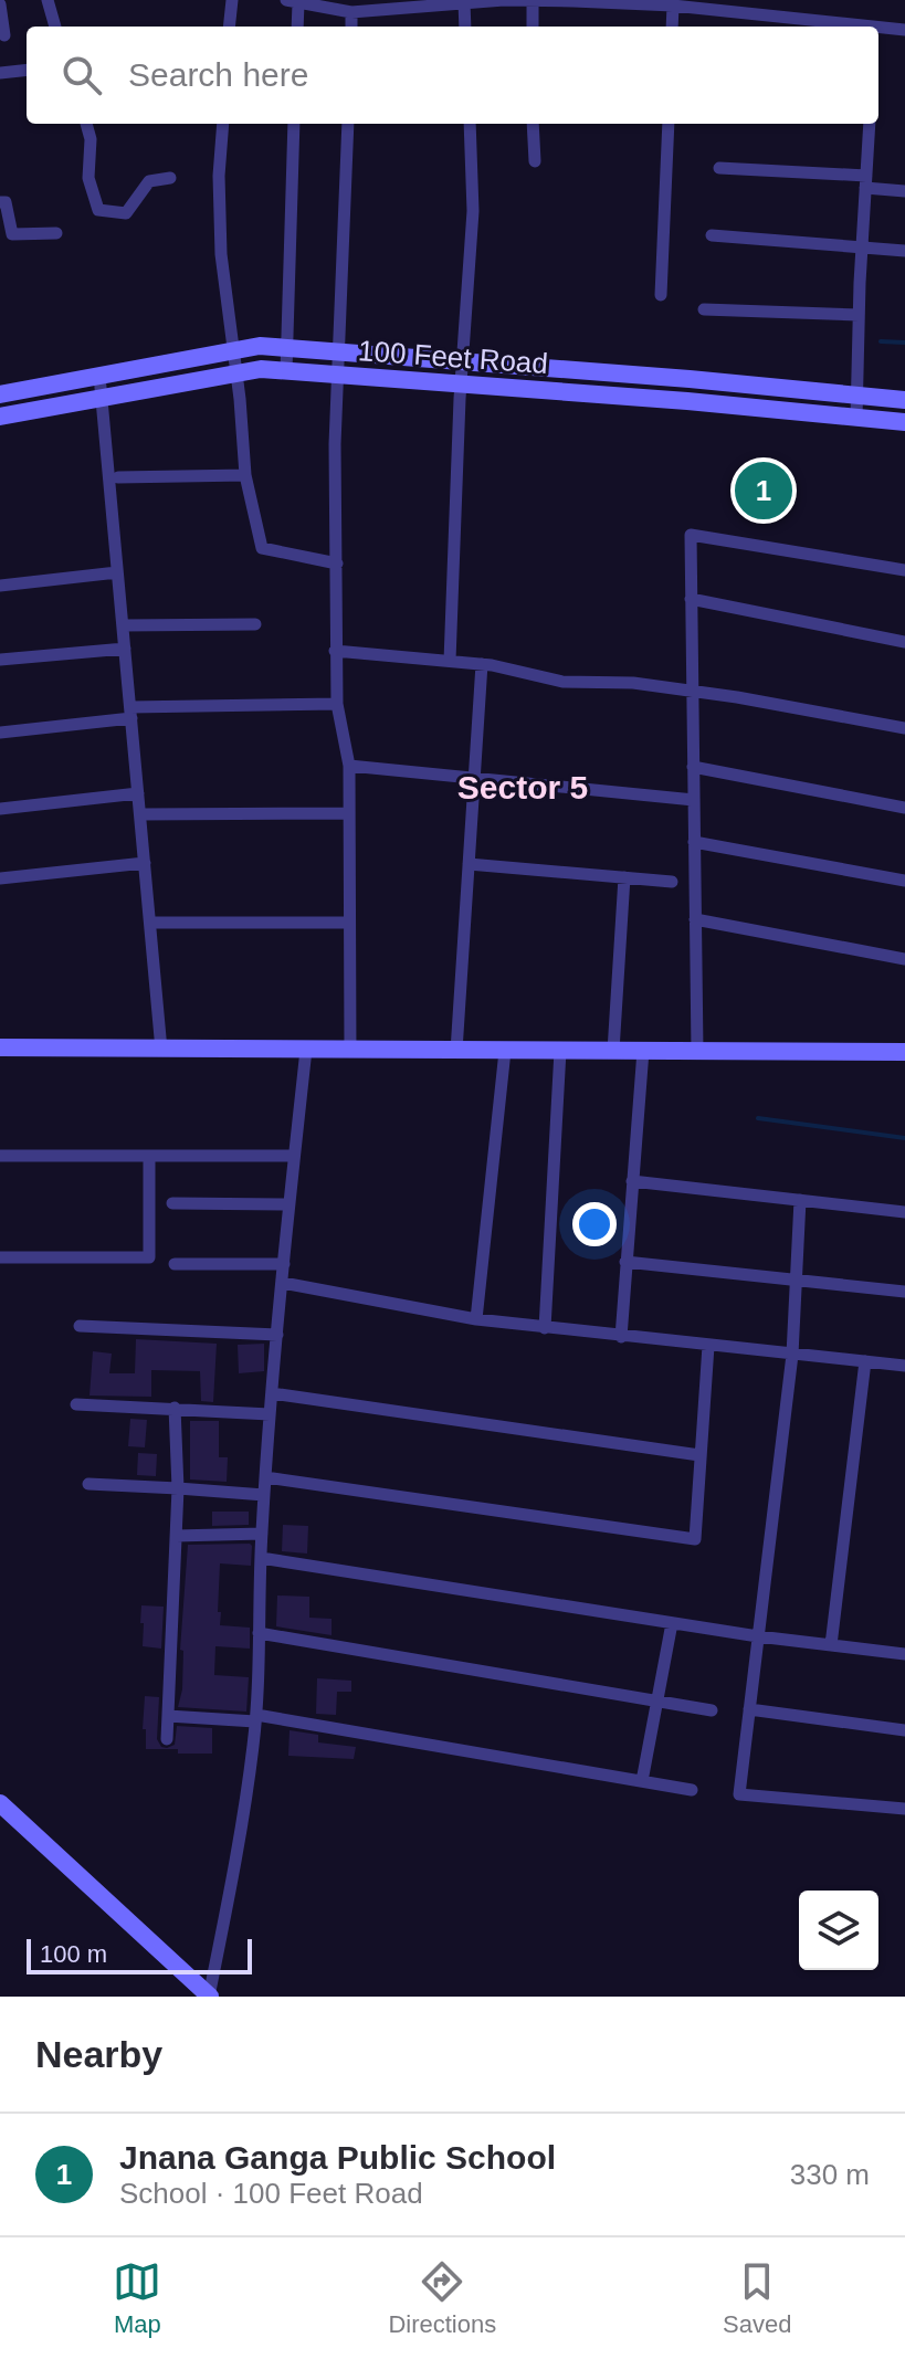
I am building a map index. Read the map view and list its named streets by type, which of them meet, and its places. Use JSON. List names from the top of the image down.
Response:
{
  "streets": {
    "main road": ["100 Feet Road"]
  },
  "districts": ["Sector 5"],
  "scale_bar": "100 m",
  "page": {
    "search": "Search here",
    "pins": "1",
    "scale": "100 m",
    "heading": "Nearby",
    "list": [
      {
        "mark": "1",
        "name": "Jnana Ganga Public School",
        "note": "School · 100 Feet Road",
        "value": "330 m"
      }
    ],
    "nav": ["Map", "Directions", "Saved"]
  }
}
